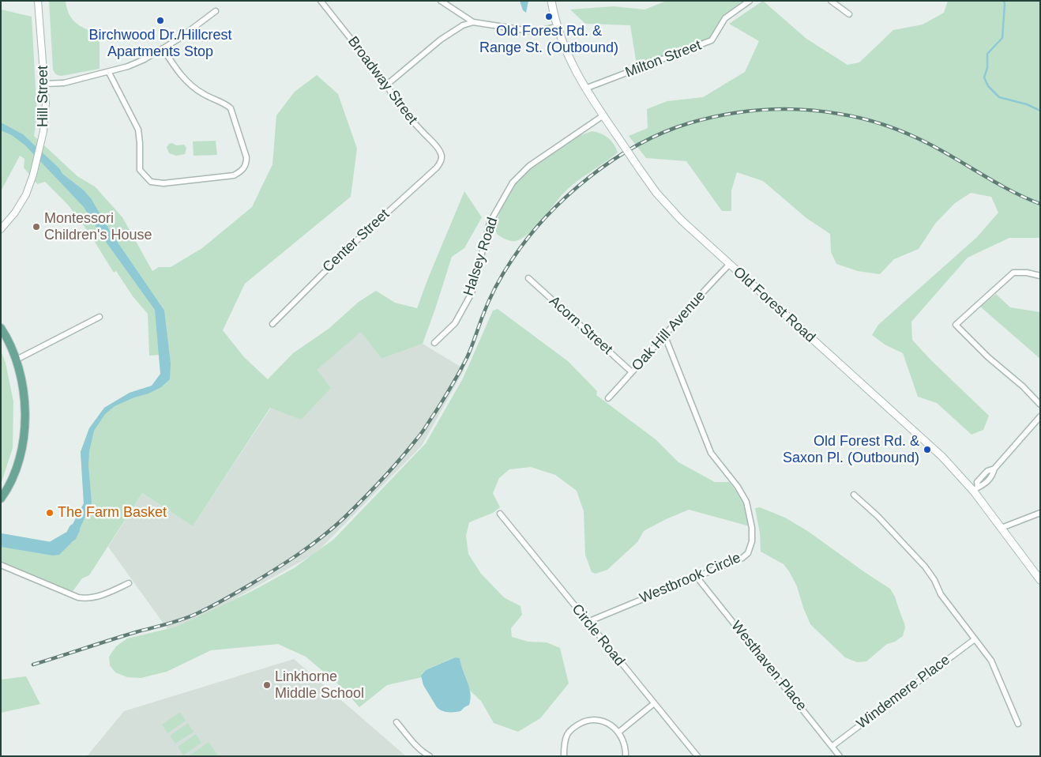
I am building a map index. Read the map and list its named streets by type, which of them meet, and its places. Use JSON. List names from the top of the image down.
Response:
{
  "streets": {
    "main road": ["Old Forest Road"],
    "street": [
      "Milton Street",
      "Broadway Street",
      "Hill Street",
      "Center Street",
      "Halsey Road",
      "Acorn Street",
      "Oak Hill Avenue",
      "Westbrook Circle",
      "Circle Road",
      "Westhaven Place",
      "Windemere Place"
    ]
  },
  "crossings": [
    ["Milton Street", "Old Forest Road"],
    ["Broadway Street", "Center Street"],
    ["Halsey Road", "Old Forest Road"],
    ["Old Forest Road", "Oak Hill Avenue"],
    ["Acorn Street", "Oak Hill Avenue"],
    ["Oak Hill Avenue", "Westbrook Circle"],
    ["Westbrook Circle", "Circle Road"],
    ["Westbrook Circle", "Westhaven Place"],
    ["Westhaven Place", "Windemere Place"]
  ],
  "places": [
    "Old Forest Rd. & Range St. (Outbound)",
    "Birchwood Dr./Hillcrest Apartments Stop",
    "Montessori Children's House",
    "Old Forest Rd. & Saxon Pl. (Outbound)",
    "The Farm Basket",
    "Linkhorne Middle School"
  ]
}
